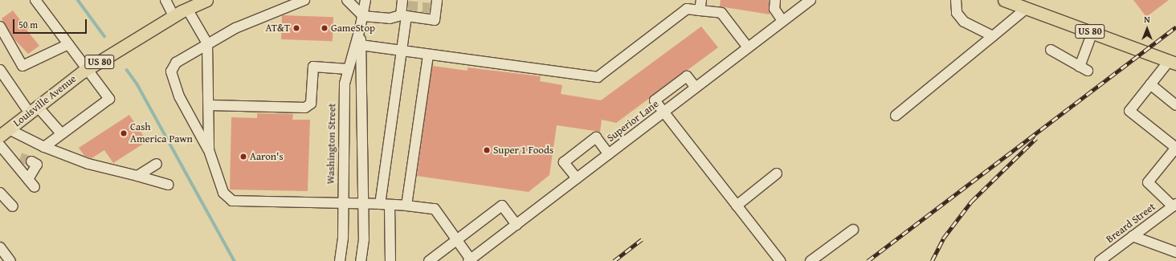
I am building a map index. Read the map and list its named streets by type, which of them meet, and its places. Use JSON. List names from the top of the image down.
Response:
{
  "streets": {
    "main road": ["US 80", "Louisville Avenue"],
    "street": ["Superior Lane", "Washington Street", "Breard Street"]
  },
  "places": [
    "AT&T",
    "GameStop",
    "Cash America Pawn",
    "Super 1 Foods",
    "Aaron's"
  ],
  "scale_bar": "50 m",
  "north": "top"
}
